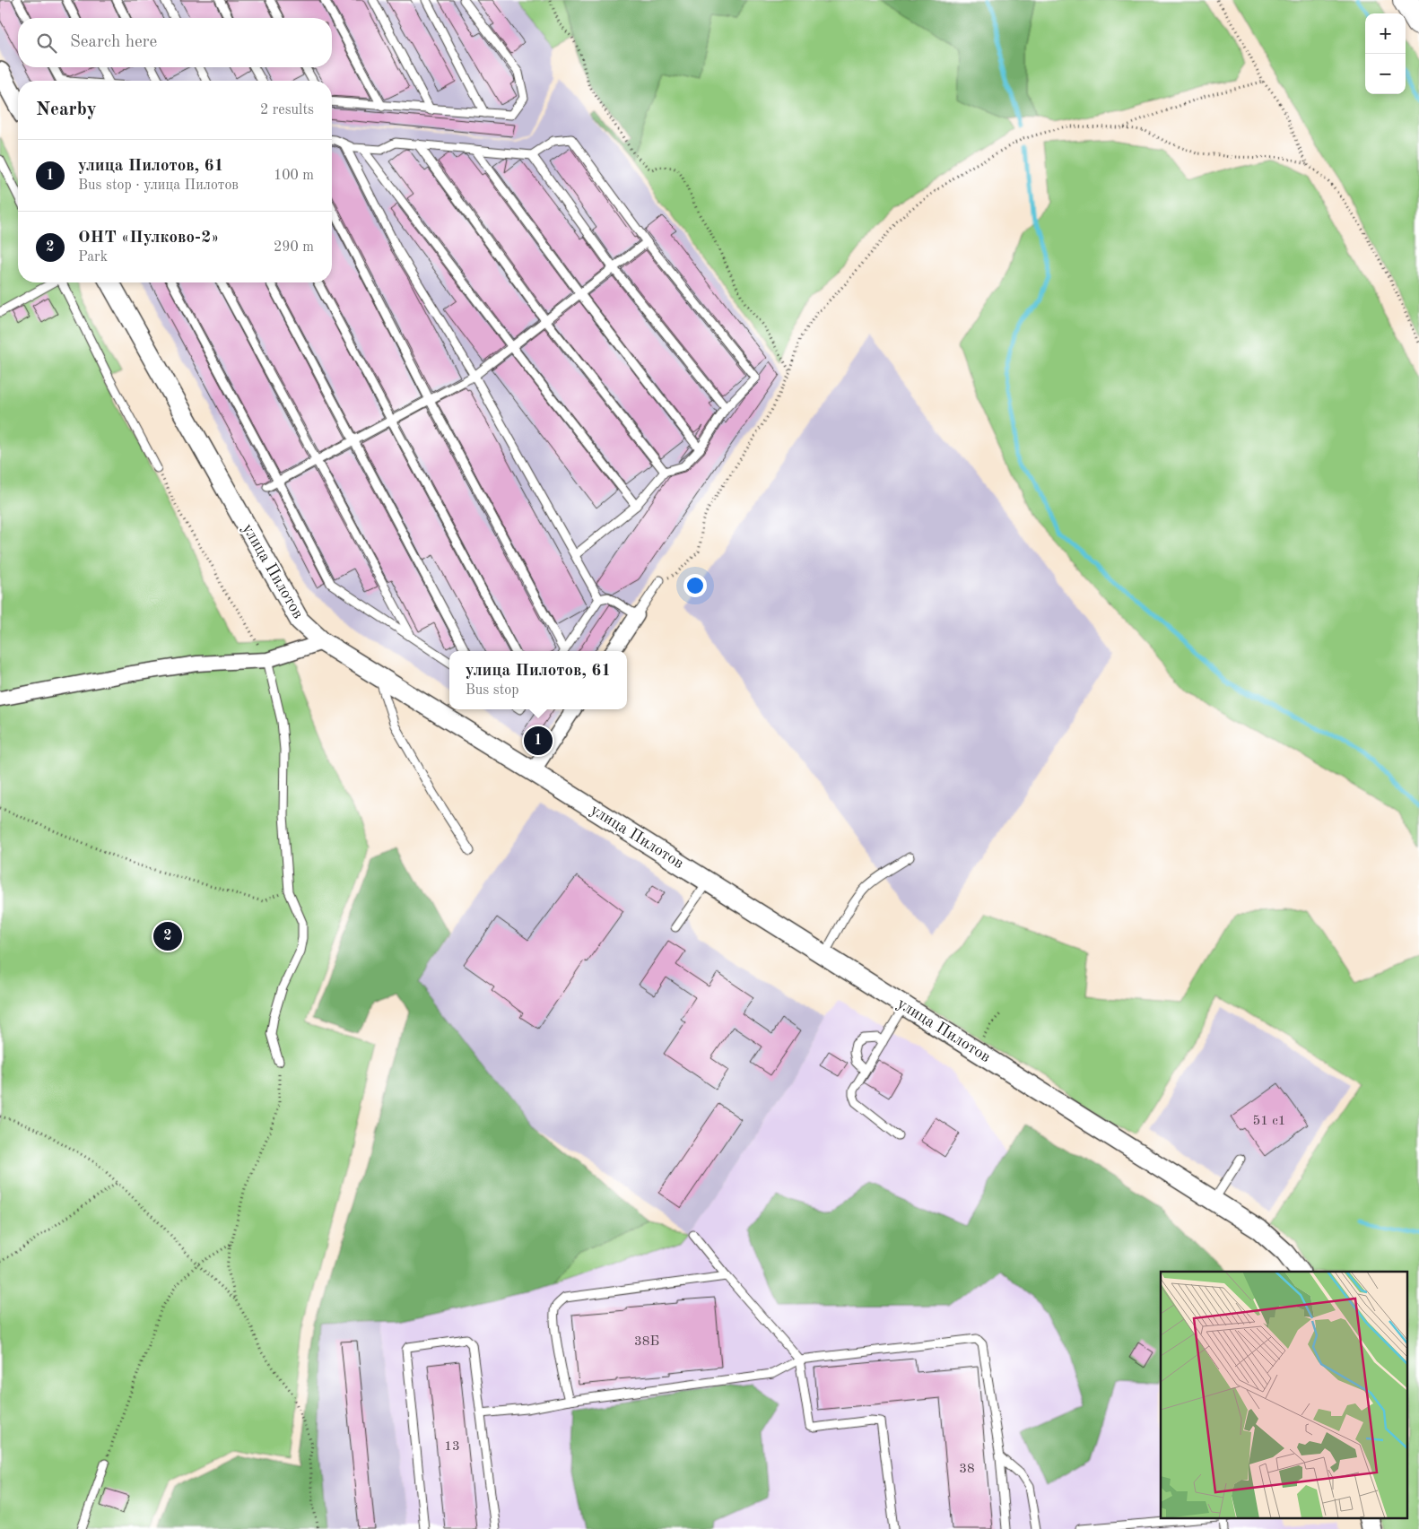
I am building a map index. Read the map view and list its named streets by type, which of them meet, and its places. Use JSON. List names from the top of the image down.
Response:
{
  "streets": {
    "street": ["улица Пилотов"]
  },
  "house_numbers": [
    "51 с1",
    "38Б",
    "13",
    "38"
  ],
  "page": {
    "map_buttons": ["+", "−"],
    "search": "Search here",
    "heading": ["Nearby", "2 results"],
    "list": [
      {
        "mark": "1",
        "name": "улица Пилотов, 61",
        "note": "Bus stop · улица Пилотов",
        "value": "100 m"
      },
      {
        "mark": "2",
        "name": "ОНТ «Пулково-2»",
        "note": "Park",
        "value": "290 m"
      }
    ],
    "popup": ["улица Пилотов, 61", "Bus stop"],
    "pins": ["1", "2"]
  }
}
